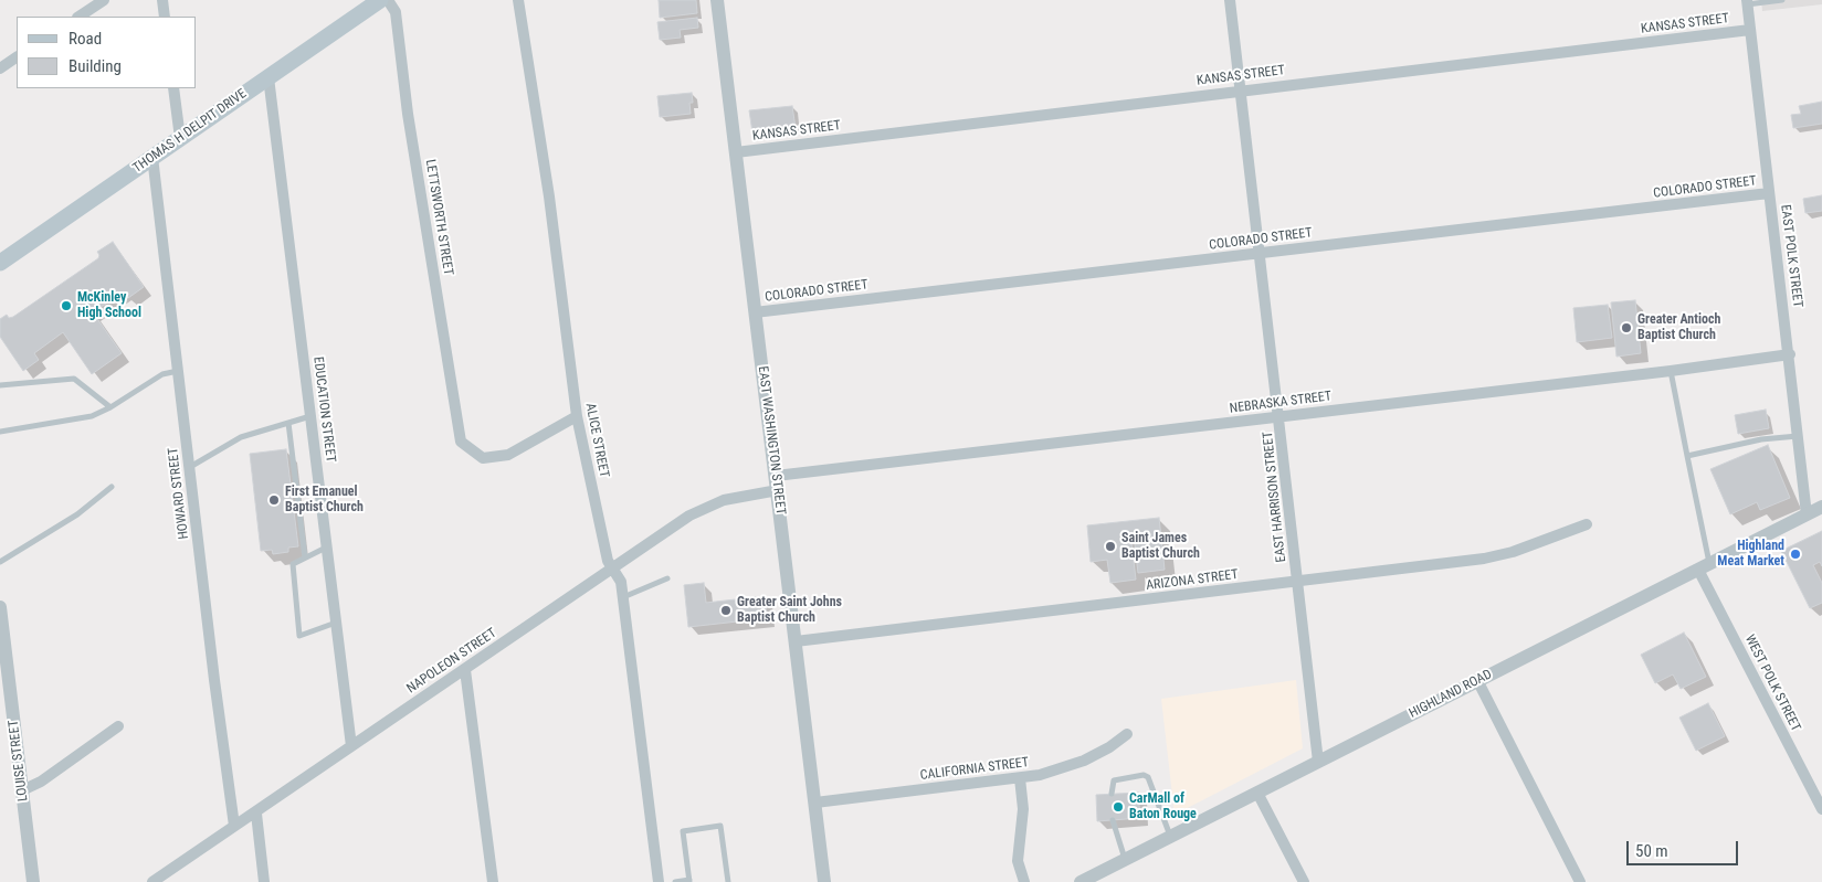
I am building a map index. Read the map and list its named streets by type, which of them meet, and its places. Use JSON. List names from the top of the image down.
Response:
{
  "streets": {
    "main road": ["THOMAS H DELPIT DRIVE"],
    "street": [
      "KANSAS STREET",
      "COLORADO STREET",
      "LETTSWORTH STREET",
      "EAST POLK STREET",
      "NEBRASKA STREET",
      "EDUCATION STREET",
      "ALICE STREET",
      "EAST WASHINGTON STREET",
      "HOWARD STREET",
      "EAST HARRISON STREET",
      "ARIZONA STREET",
      "NAPOLEON STREET",
      "WEST POLK STREET",
      "HIGHLAND ROAD",
      "LOUISE STREET",
      "CALIFORNIA STREET"
    ]
  },
  "crossings": [
    ["KANSAS STREET", "EAST POLK STREET"],
    ["KANSAS STREET", "EAST WASHINGTON STREET"],
    ["KANSAS STREET", "EAST HARRISON STREET"],
    ["THOMAS H DELPIT DRIVE", "EDUCATION STREET"],
    ["THOMAS H DELPIT DRIVE", "HOWARD STREET"],
    ["COLORADO STREET", "EAST POLK STREET"],
    ["COLORADO STREET", "EAST WASHINGTON STREET"],
    ["COLORADO STREET", "EAST HARRISON STREET"],
    ["LETTSWORTH STREET", "ALICE STREET"],
    ["EAST POLK STREET", "NEBRASKA STREET"],
    ["EAST POLK STREET", "HIGHLAND ROAD"],
    ["NEBRASKA STREET", "EAST WASHINGTON STREET"],
    ["NEBRASKA STREET", "EAST HARRISON STREET"],
    ["EDUCATION STREET", "NAPOLEON STREET"],
    ["ALICE STREET", "NAPOLEON STREET"],
    ["EAST WASHINGTON STREET", "ARIZONA STREET"],
    ["EAST WASHINGTON STREET", "NAPOLEON STREET"],
    ["EAST WASHINGTON STREET", "CALIFORNIA STREET"],
    ["HOWARD STREET", "NAPOLEON STREET"],
    ["EAST HARRISON STREET", "ARIZONA STREET"],
    ["EAST HARRISON STREET", "HIGHLAND ROAD"],
    ["WEST POLK STREET", "HIGHLAND ROAD"]
  ],
  "places": [
    "McKinley High School",
    "Greater Antioch Baptist Church",
    "First Emanuel Baptist Church",
    "Saint James Baptist Church",
    "Highland Meat Market",
    "Greater Saint Johns Baptist Church",
    "CarMall of Baton Rouge"
  ],
  "legend": ["Road", "Building"],
  "scale_bar": "50 m"
}
